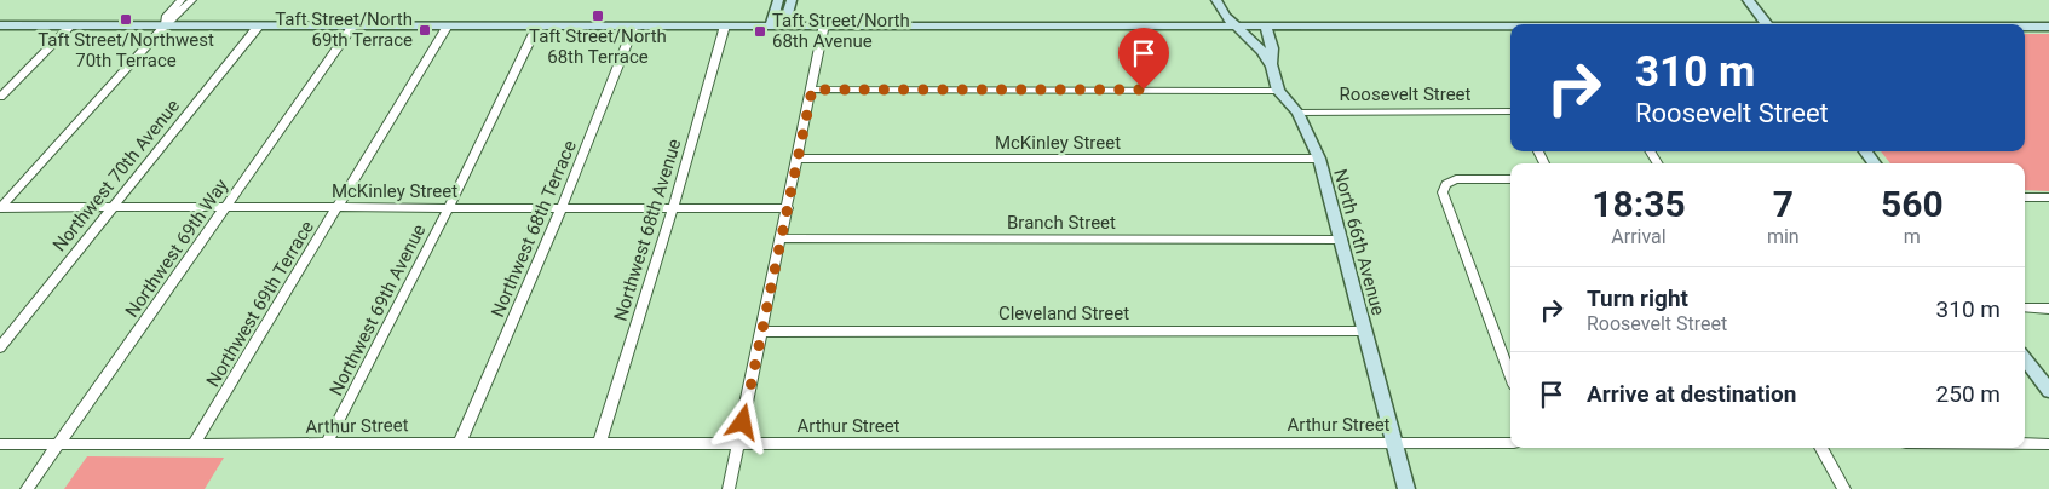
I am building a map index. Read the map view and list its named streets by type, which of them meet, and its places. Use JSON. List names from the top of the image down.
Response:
{
  "streets": {
    "street": [
      "Roosevelt Street",
      "McKinley Street",
      "Northwest 70th Avenue",
      "Branch Street",
      "Northwest 68th Terrace",
      "Northwest 68th Avenue",
      "North 66th Avenue",
      "Northwest 69th Way",
      "Northwest 69th Terrace",
      "Northwest 69th Avenue",
      "Cleveland Street",
      "Arthur Street"
    ]
  },
  "crossings": [
    ["Roosevelt Street", "North 66th Avenue"],
    ["McKinley Street", "Northwest 70th Avenue"],
    ["McKinley Street", "Northwest 68th Terrace"],
    ["McKinley Street", "Northwest 68th Avenue"],
    ["McKinley Street", "North 66th Avenue"],
    ["McKinley Street", "Northwest 69th Way"],
    ["McKinley Street", "Northwest 69th Terrace"],
    ["McKinley Street", "Northwest 69th Avenue"],
    ["Branch Street", "North 66th Avenue"],
    ["Northwest 68th Terrace", "Arthur Street"],
    ["Northwest 68th Avenue", "Arthur Street"],
    ["North 66th Avenue", "Cleveland Street"],
    ["North 66th Avenue", "Arthur Street"],
    ["Northwest 69th Way", "Arthur Street"],
    ["Northwest 69th Terrace", "Arthur Street"],
    ["Northwest 69th Avenue", "Arthur Street"]
  ],
  "places": {
    "transit": [
      "Taft Street/North 68th Terrace",
      "Taft Street/Northwest 70th Terrace",
      "Taft Street/North 69th Terrace",
      "Taft Street/North 68th Avenue"
    ]
  },
  "page": {
    "turn": ["310 m", "Roosevelt Street"],
    "eta": [
      "18:35",
      "Arrival",
      "7",
      "min",
      "560",
      "m"
    ],
    "list": [
      {
        "name": "Turn right",
        "note": "Roosevelt Street",
        "value": "310 m"
      },
      {
        "name": "Arrive at destination",
        "value": "250 m"
      }
    ]
  }
}
